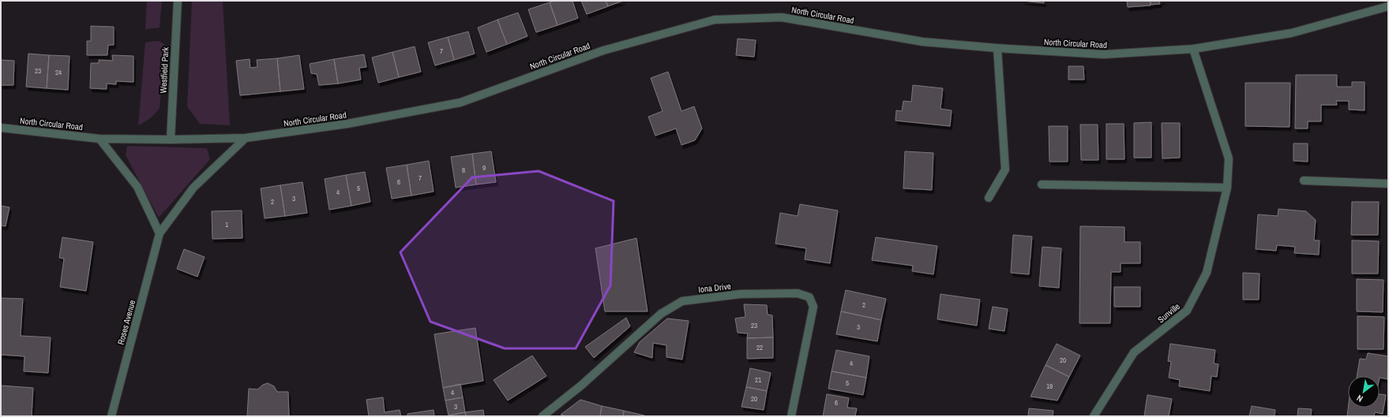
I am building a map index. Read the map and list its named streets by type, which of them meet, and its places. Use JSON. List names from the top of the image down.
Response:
{
  "streets": {
    "street": [
      "North Circular Road",
      "Westfield Park",
      "Iona Drive",
      "Sunville",
      "Roses Avenue"
    ]
  },
  "crossings": [
    ["North Circular Road", "Westfield Park"],
    ["North Circular Road", "Sunville"]
  ],
  "house_numbers": [
    "7",
    "23",
    "24",
    "9",
    "8",
    "7",
    "6",
    "5",
    "4",
    "3",
    "2",
    "1",
    "2",
    "23",
    "3",
    "22",
    "20",
    "4",
    "21",
    "5",
    "19",
    "4",
    "20",
    "6",
    "3"
  ],
  "north": "bottom left"
}
